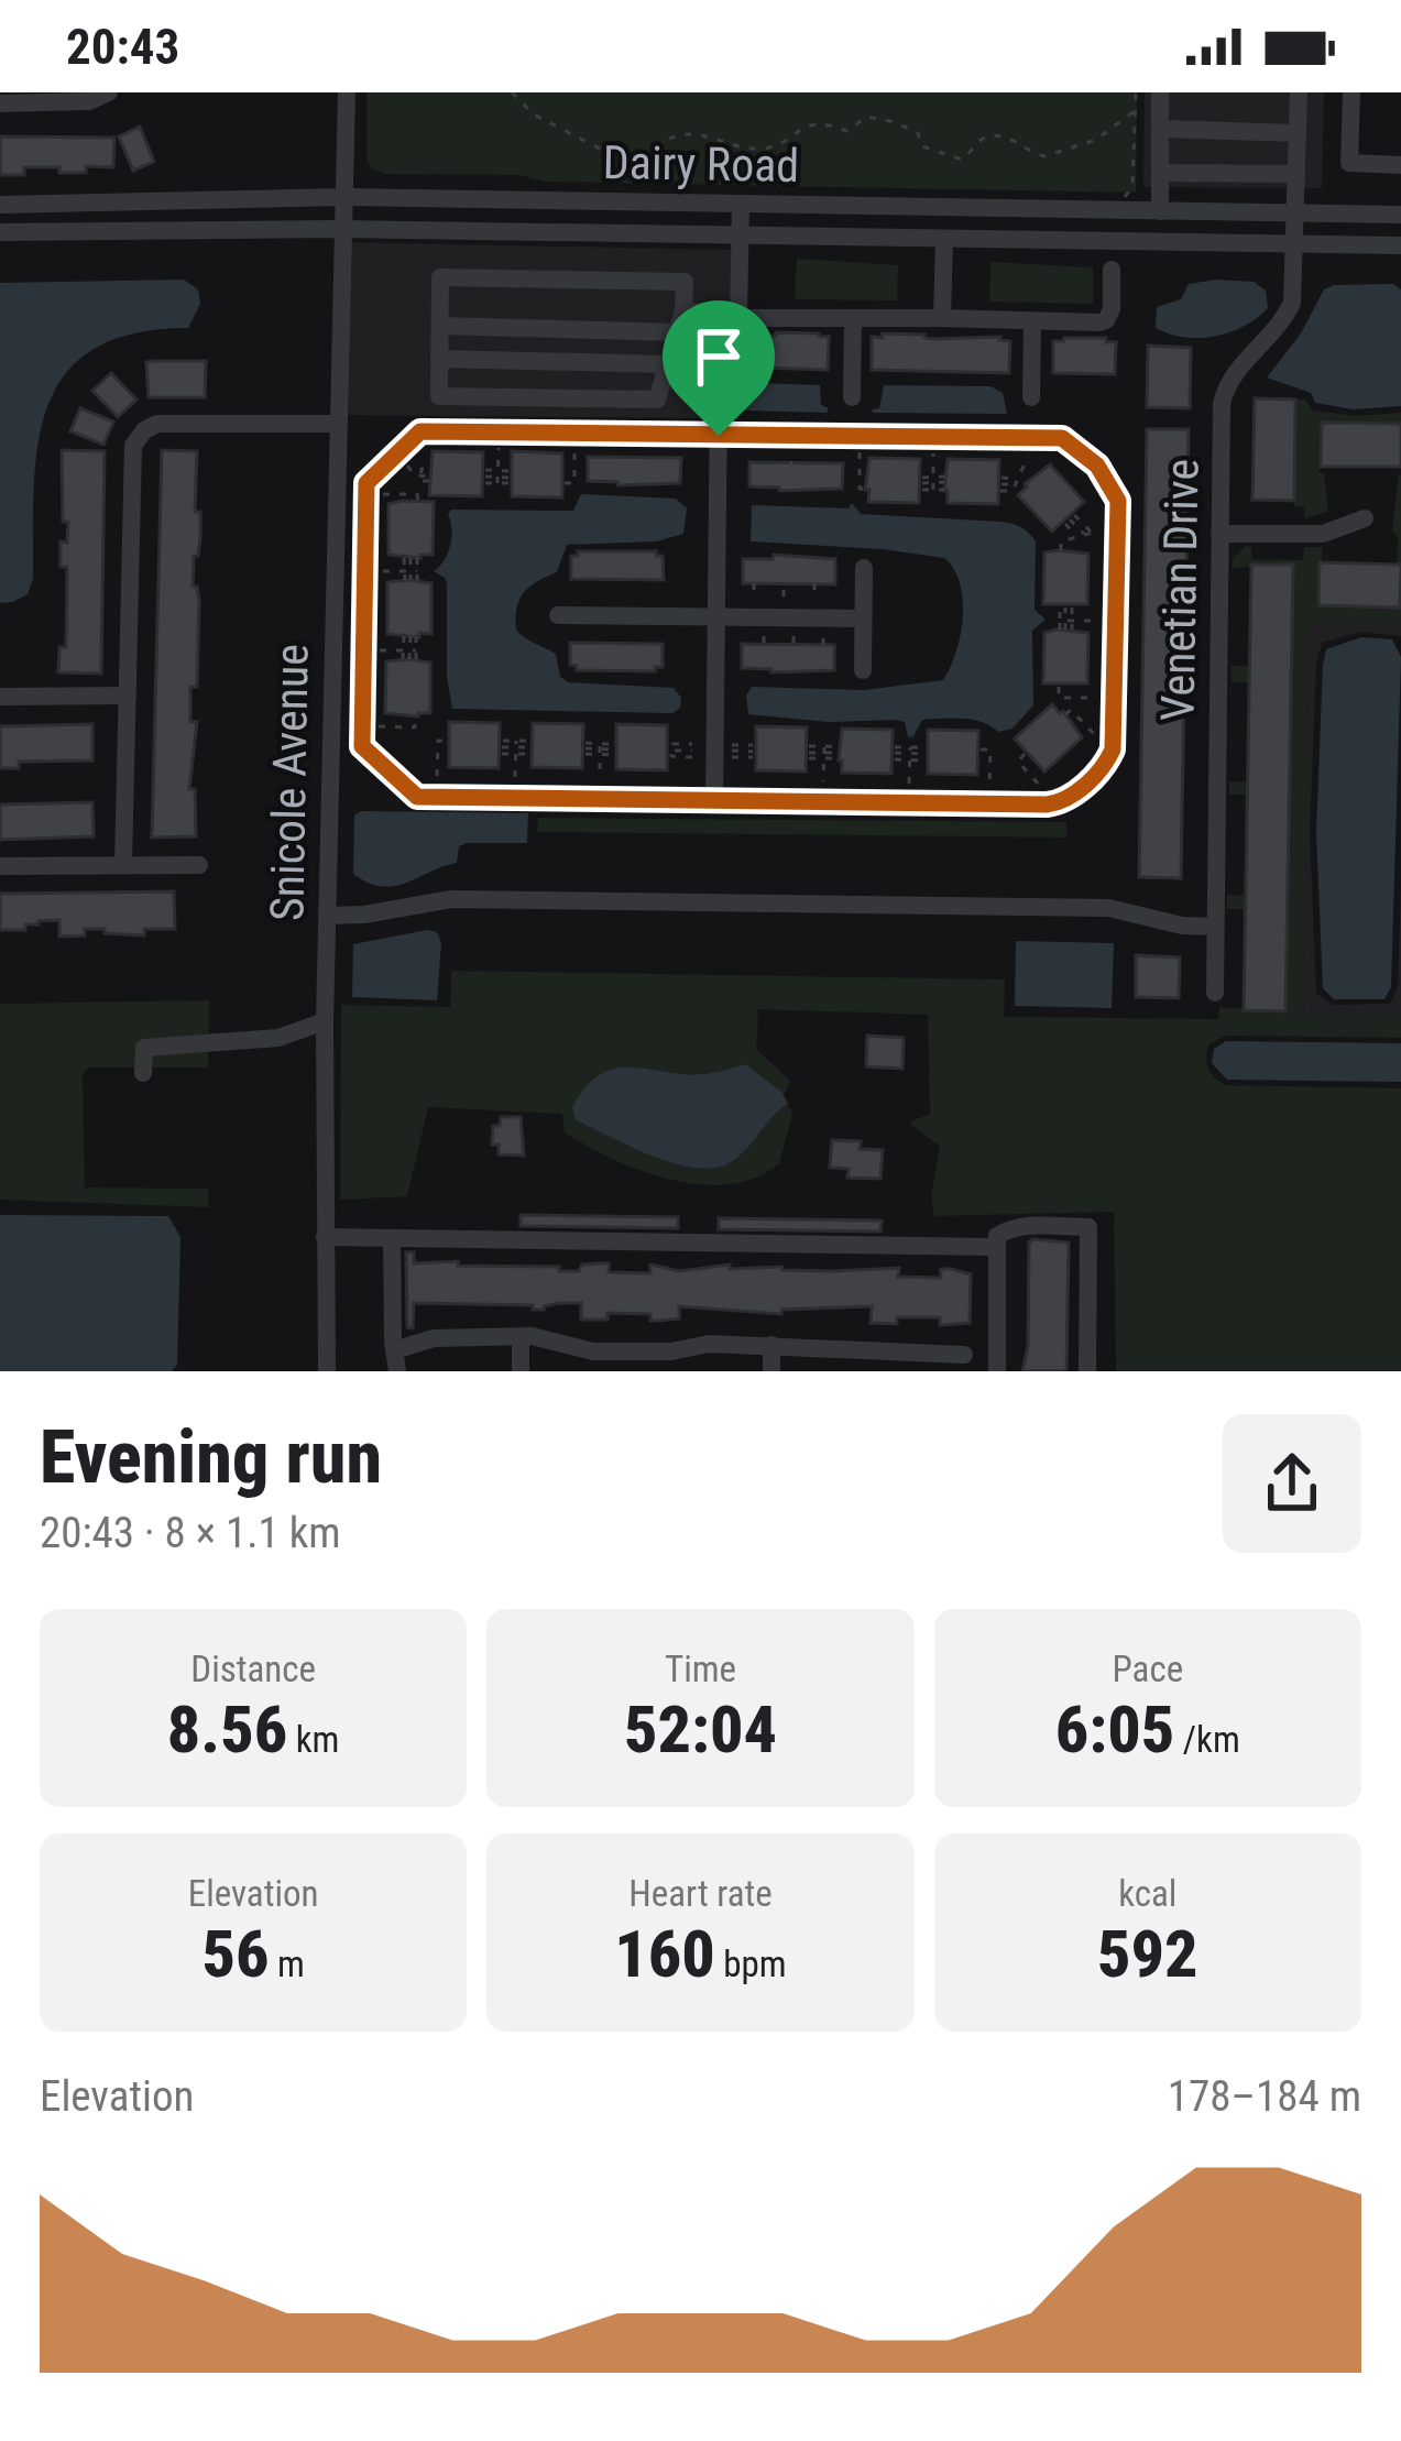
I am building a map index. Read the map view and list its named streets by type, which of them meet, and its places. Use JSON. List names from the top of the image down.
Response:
{
  "streets": {
    "street": ["Dairy Road", "Venetian Drive", "Snicole Avenue"]
  },
  "crossings": [
    ["Dairy Road", "Venetian Drive"],
    ["Dairy Road", "Snicole Avenue"]
  ],
  "page": {
    "status": "20:43",
    "heading": ["Evening run", "20:43 · 8 × 1.1 km"],
    "stats": [
      ["Distance", "8.56 km"],
      ["Time", "52:04"],
      ["Pace", "6:05 /km"],
      ["Elevation", "56 m"],
      ["Heart rate", "160 bpm"],
      ["kcal", "592"]
    ],
    "chart": ["Elevation", "178–184 m"]
  }
}
